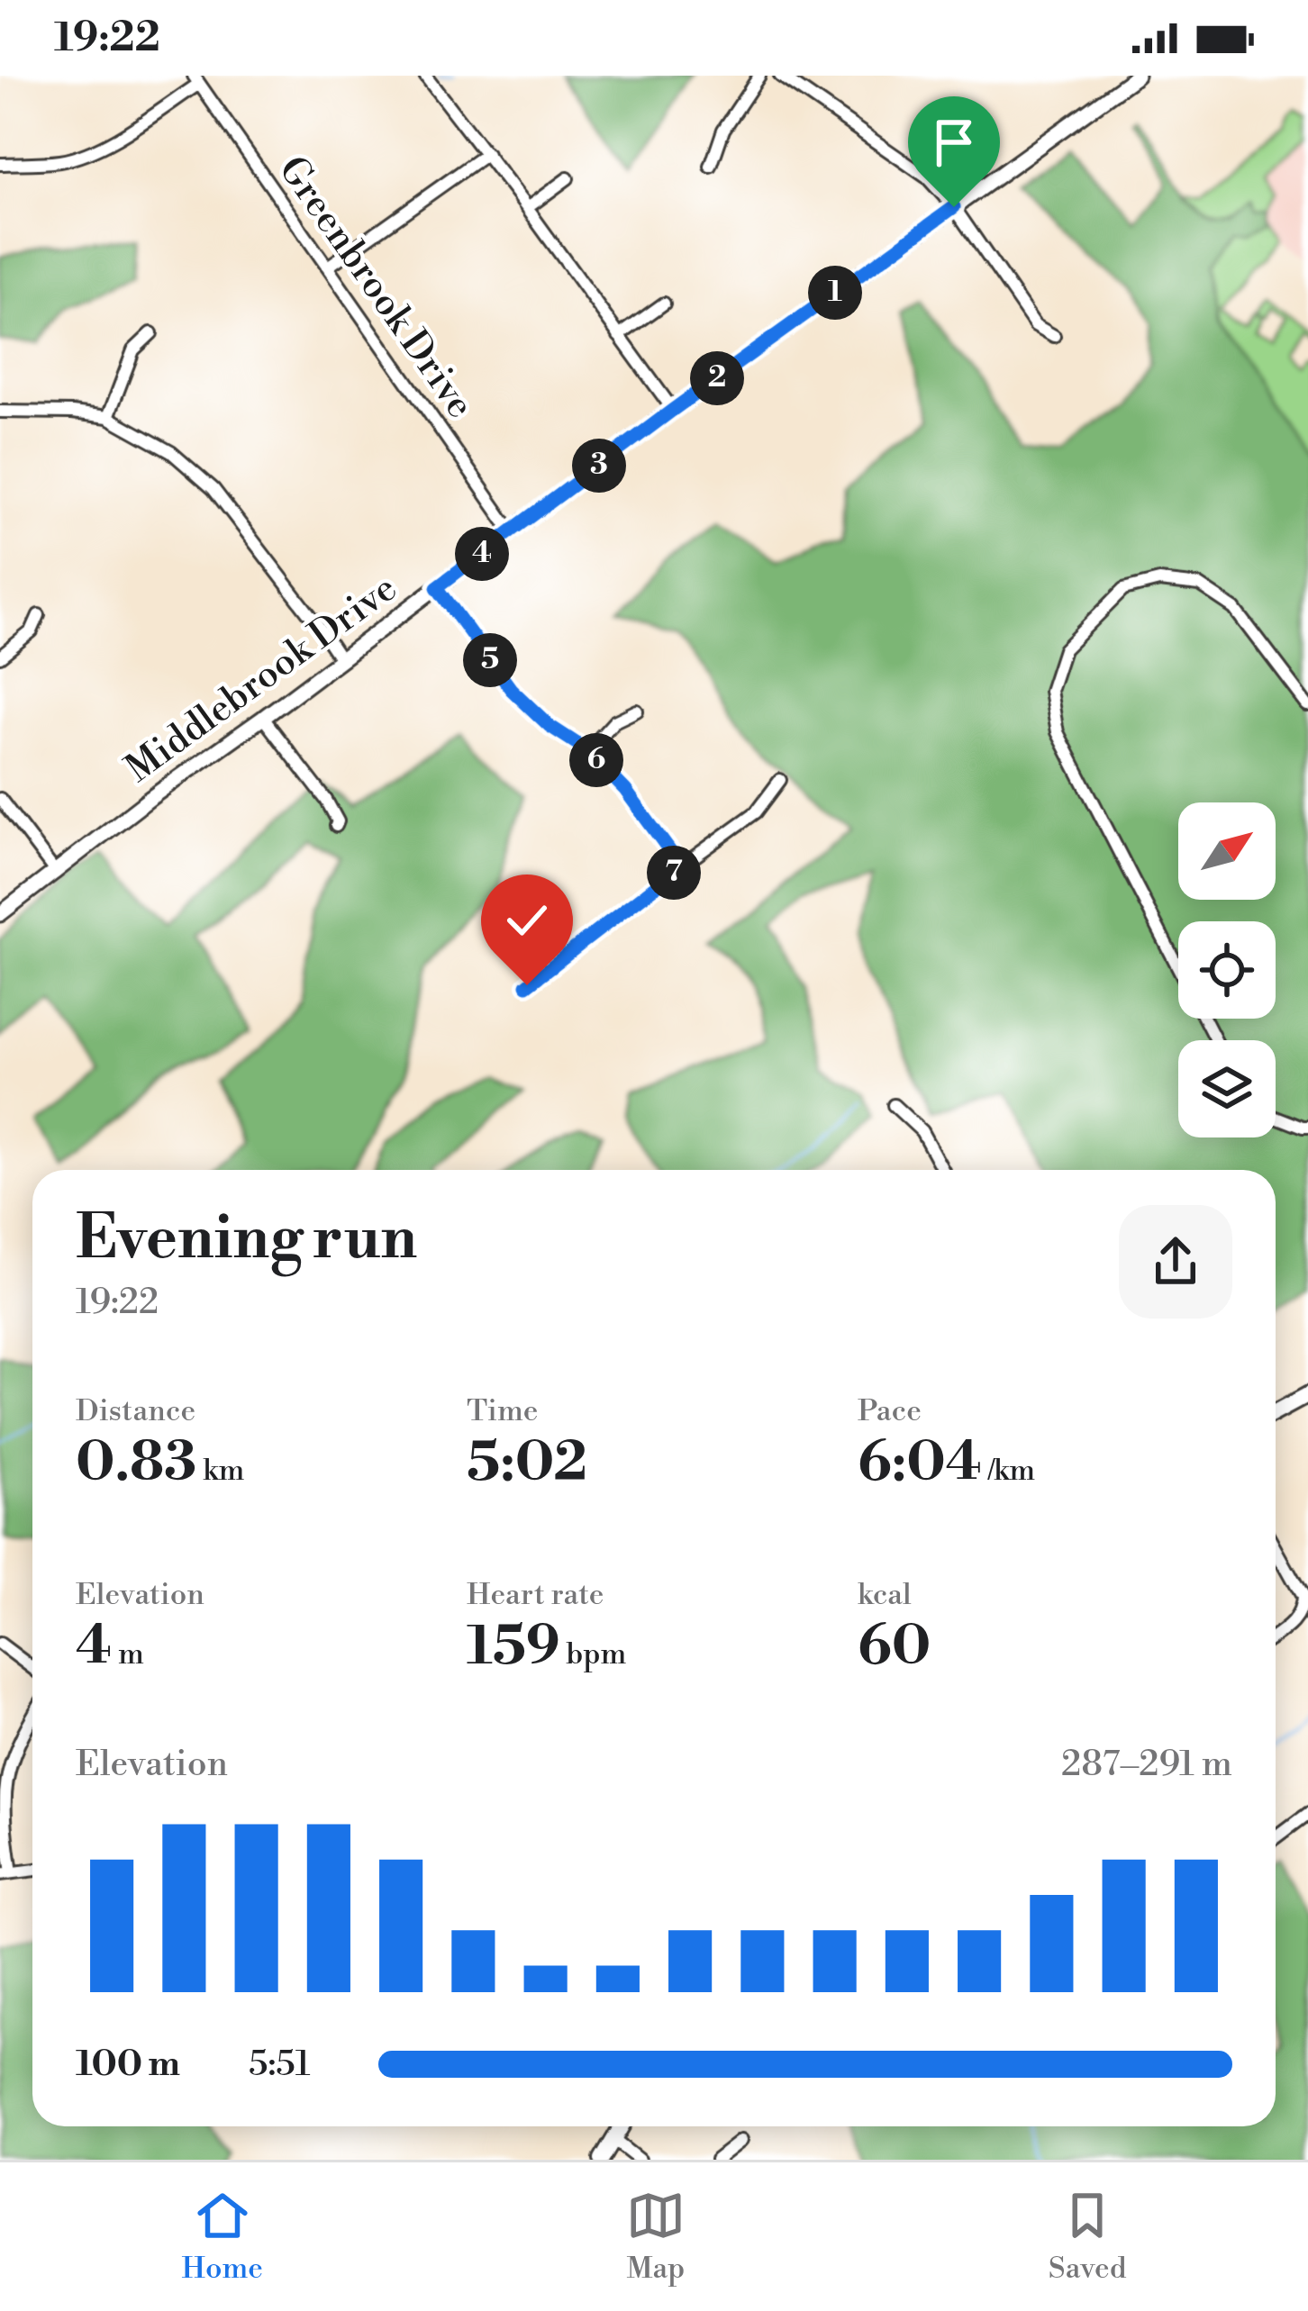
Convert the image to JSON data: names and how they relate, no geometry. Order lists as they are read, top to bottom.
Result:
{
  "streets": {
    "street": ["Greenbrook Drive", "Middlebrook Drive"]
  },
  "crossings": [
    ["Greenbrook Drive", "Middlebrook Drive"]
  ],
  "north": "top right",
  "page": {
    "status": "19:22",
    "pins": [
      "1",
      "2",
      "3",
      "4",
      "5",
      "6",
      "7"
    ],
    "heading": ["Evening run", "19:22"],
    "stats": [
      ["Distance", "0.83 km"],
      ["Time", "5:02"],
      ["Pace", "6:04 /km"],
      ["Elevation", "4 m"],
      ["Heart rate", "159 bpm"],
      ["kcal", "60"]
    ],
    "chart": ["Elevation", "287–291 m"],
    "list": [
      {
        "name": "100 m",
        "note": "5:51"
      }
    ],
    "tabs": ["Home", "Map", "Saved"]
  }
}
